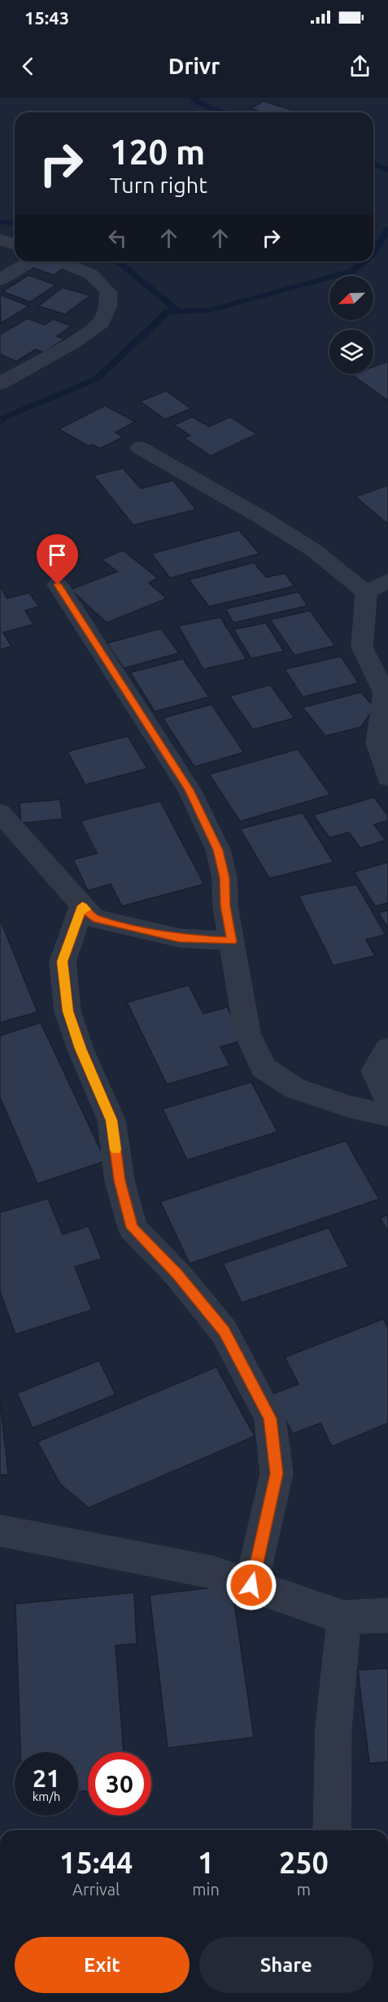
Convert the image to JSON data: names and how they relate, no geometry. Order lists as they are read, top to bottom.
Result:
{
  "north": "bottom left",
  "page": {
    "status": "15:43",
    "header": "Drivr",
    "turn": ["120 m", "Turn right"],
    "speed": "21 km/h",
    "limit": "30",
    "eta": [
      "15:44",
      "Arrival",
      "1",
      "min",
      "250",
      "m"
    ],
    "buttons": ["Exit", "Share"]
  }
}
